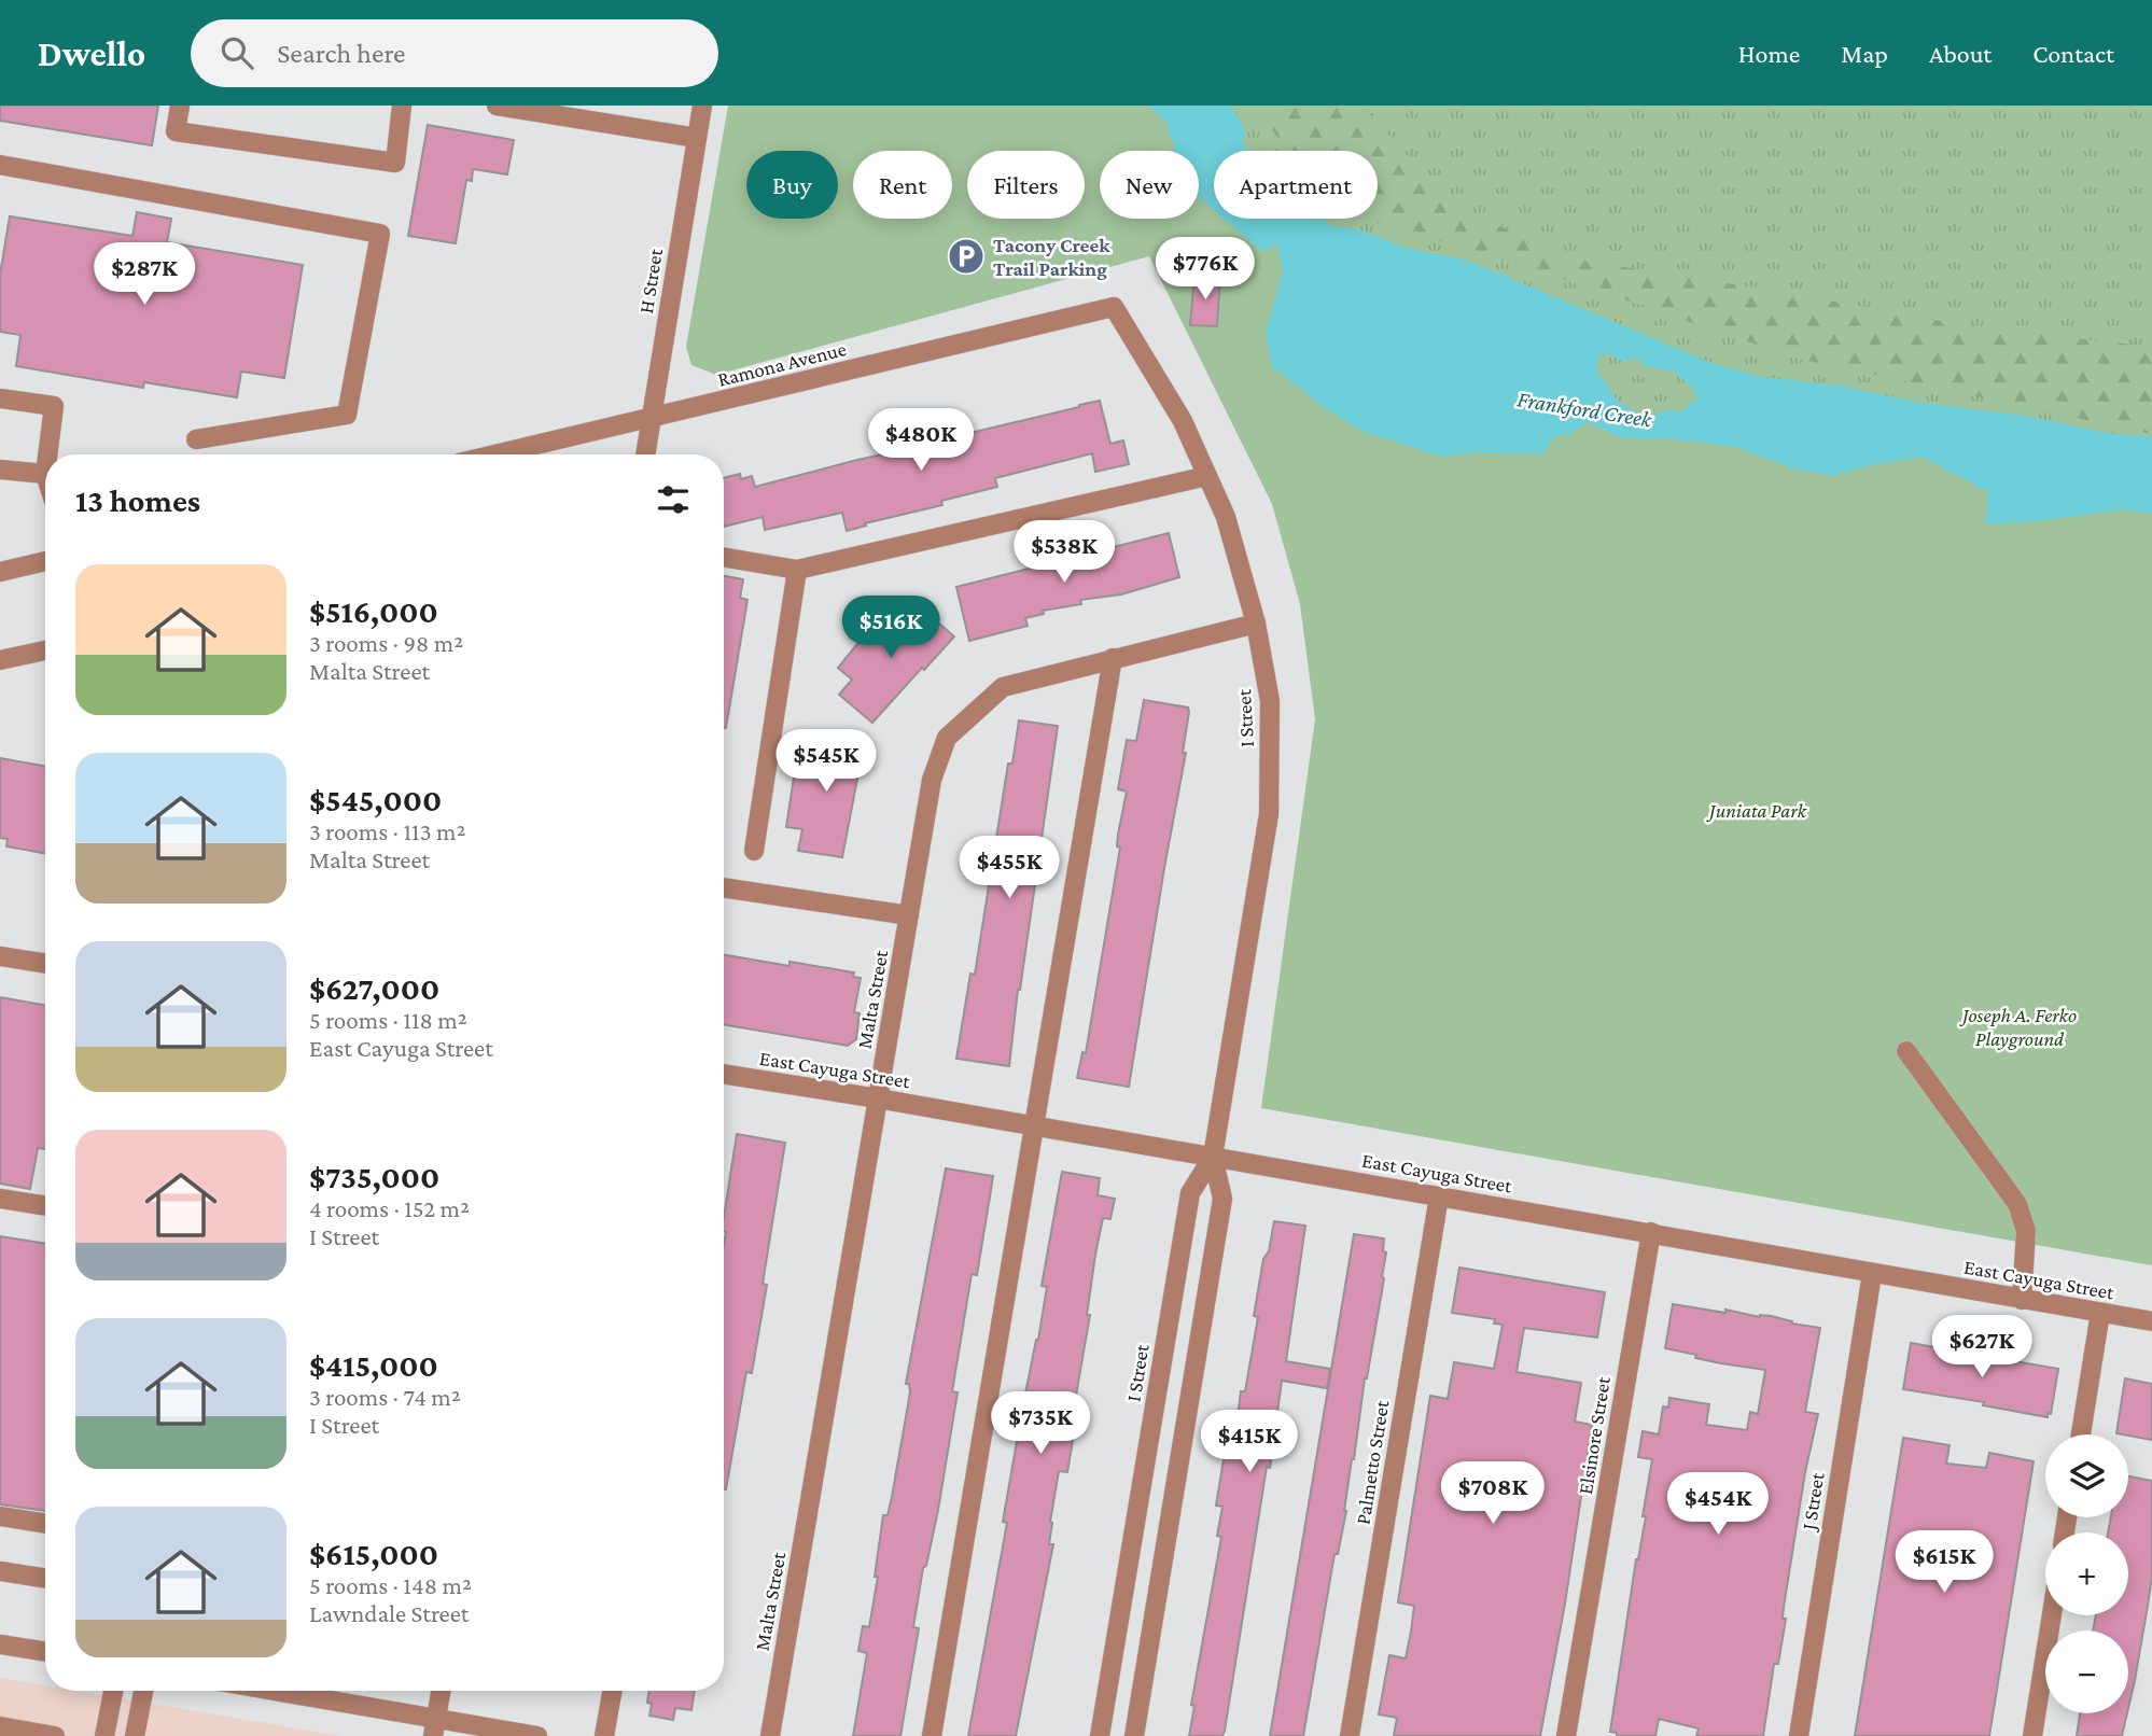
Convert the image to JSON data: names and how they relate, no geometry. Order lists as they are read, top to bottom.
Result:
{
  "streets": {
    "street": [
      "H Street",
      "Ramona Avenue",
      "I Street",
      "Malta Street",
      "East Cayuga Street",
      "Elsinore Street",
      "Palmetto Street",
      "J Street"
    ]
  },
  "crossings": [
    ["H Street", "Ramona Avenue"],
    ["Ramona Avenue", "I Street"],
    ["I Street", "Malta Street"],
    ["I Street", "East Cayuga Street"],
    ["Malta Street", "East Cayuga Street"],
    ["East Cayuga Street", "Elsinore Street"],
    ["East Cayuga Street", "Palmetto Street"],
    ["East Cayuga Street", "J Street"]
  ],
  "water": ["Frankford Creek"],
  "parks": ["Juniata Park", "Joseph A. Ferko Playground"],
  "places": {
    "parking": ["Tacony Creek Trail Parking"]
  },
  "page": {
    "header": "Dwello",
    "search": "Search here",
    "nav": [
      "Home",
      "Map",
      "About",
      "Contact"
    ],
    "chip": [
      "Buy",
      "Rent",
      "Filters",
      "New",
      "Apartment"
    ],
    "price": [
      "$776K",
      "$287K",
      "$480K",
      "$538K",
      "$516K",
      "$545K",
      "$455K",
      "$627K",
      "$735K",
      "$415K",
      "$708K",
      "$454K",
      "$615K"
    ],
    "heading": "13 homes",
    "list": [
      {
        "name": "$516,000",
        "note": "3 rooms · 98 m² · Malta Street"
      },
      {
        "name": "$545,000",
        "note": "3 rooms · 113 m² · Malta Street"
      },
      {
        "name": "$627,000",
        "note": "5 rooms · 118 m² · East Cayuga Street"
      },
      {
        "name": "$735,000",
        "note": "4 rooms · 152 m² · I Street"
      },
      {
        "name": "$415,000",
        "note": "3 rooms · 74 m² · I Street"
      },
      {
        "name": "$615,000",
        "note": "5 rooms · 148 m² · Lawndale Street"
      }
    ],
    "map_buttons": ["+", "−"]
  }
}
